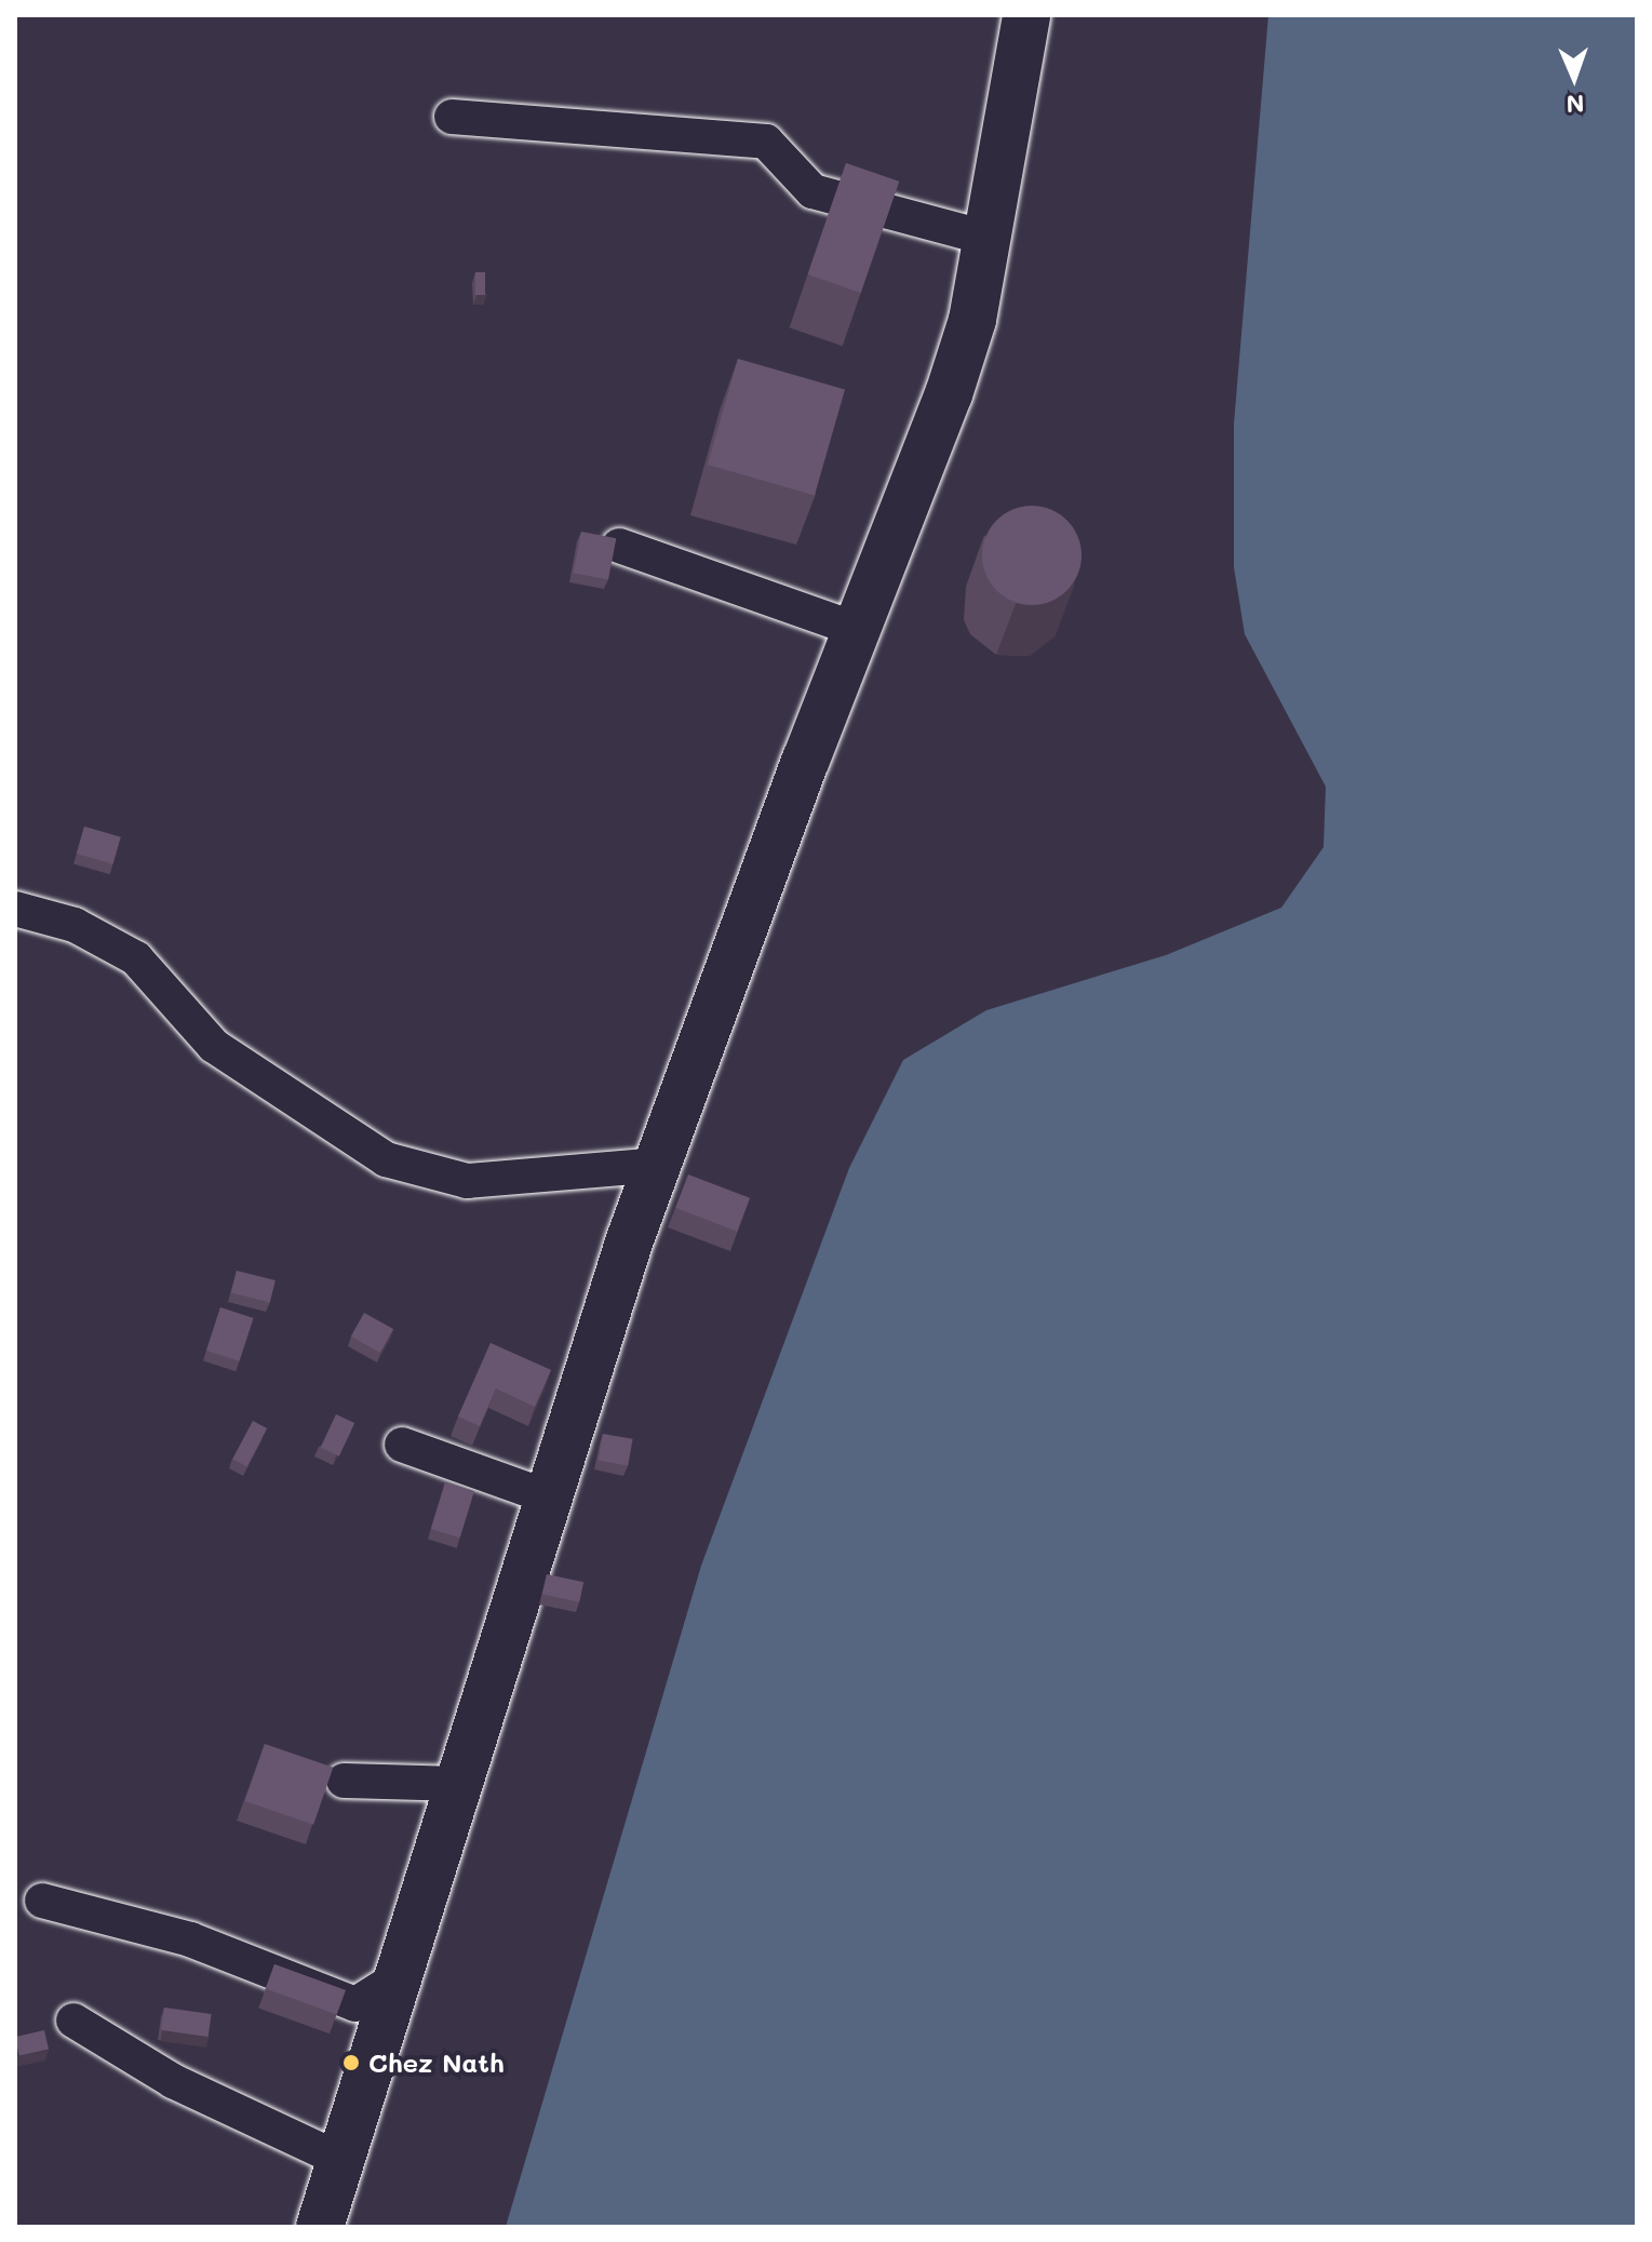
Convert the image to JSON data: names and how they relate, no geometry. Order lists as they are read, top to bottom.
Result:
{
  "places": ["Chez Nath"],
  "north": "bottom"
}
